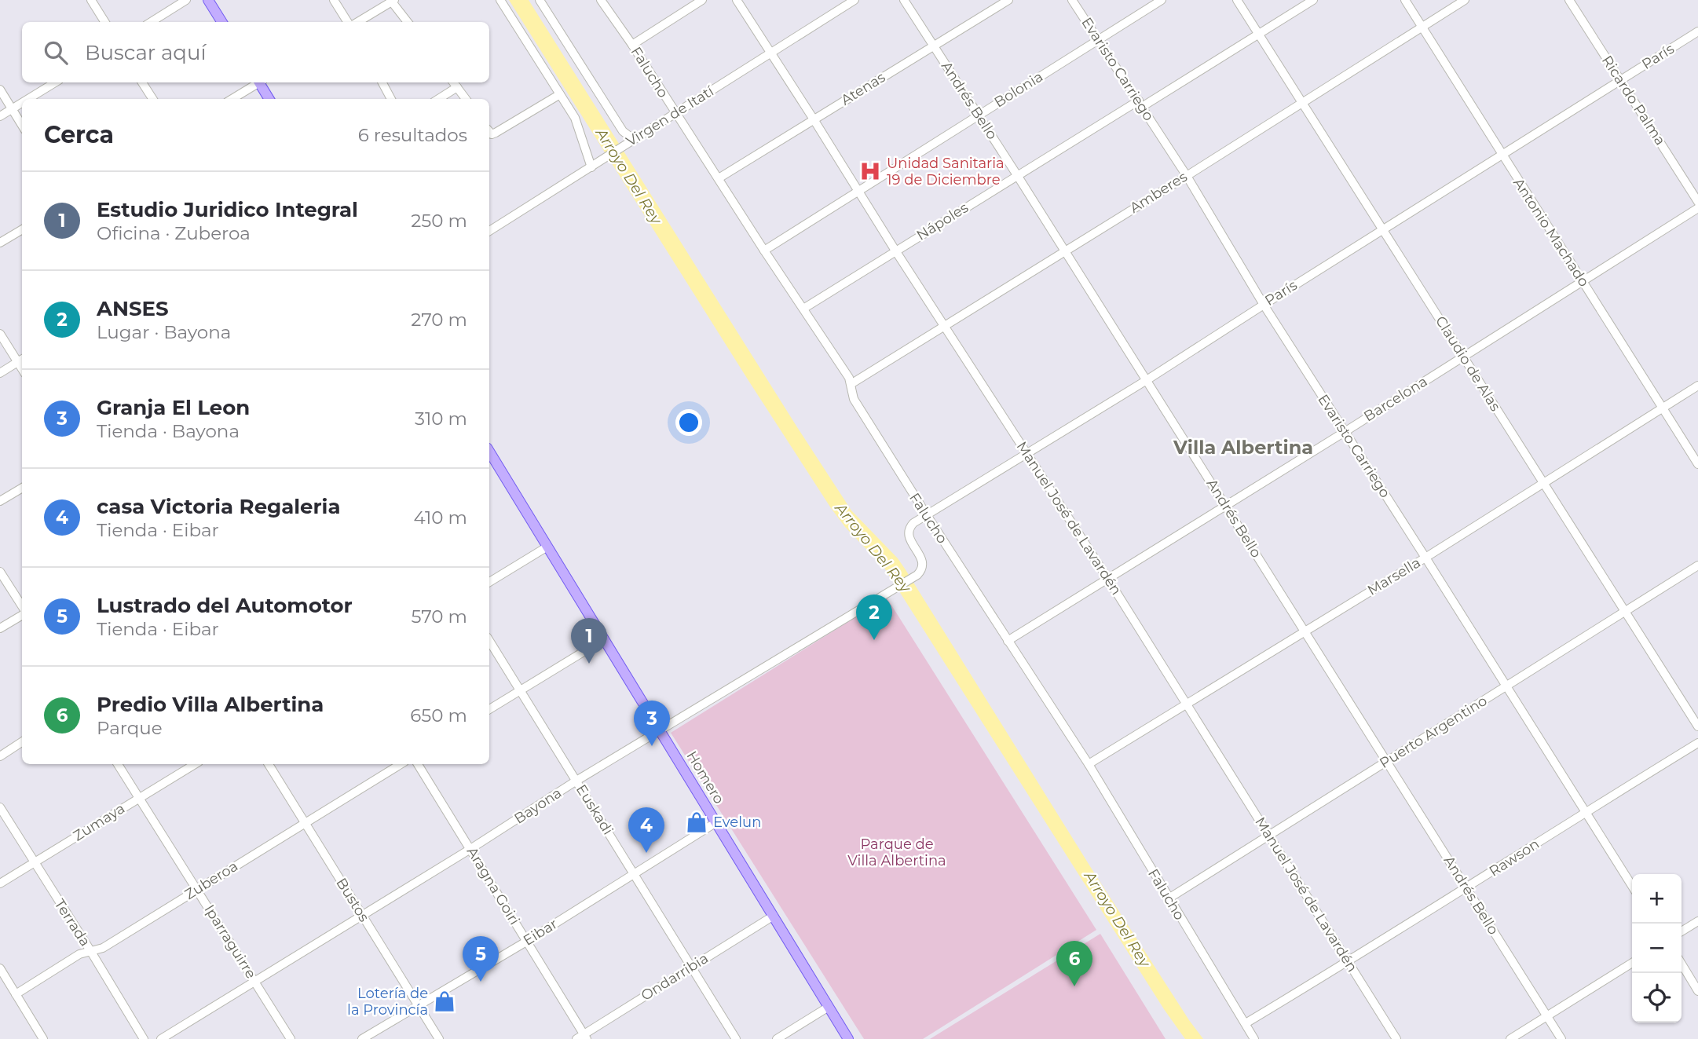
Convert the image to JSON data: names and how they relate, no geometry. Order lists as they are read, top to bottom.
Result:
{
  "streets": {
    "main road": ["Homero"],
    "street": [
      "París",
      "Evaristo Carriego",
      "Falucho",
      "Atenas",
      "Bolonia",
      "Andrés Bello",
      "Ricardo Palma",
      "Virgen de Itatí",
      "Amberes",
      "Nápoles",
      "Antonio Machado",
      "Claudio de Alas",
      "Barcelona",
      "Manuel José de Lavardén",
      "Marsella",
      "Puerto Argentino",
      "Bayona",
      "Euskadi",
      "Zumaya",
      "Rawson",
      "Zuberoa",
      "Aragna Goiri",
      "Bustos",
      "Terrada",
      "Eibar",
      "Iparraguirre",
      "Ondarribia"
    ]
  },
  "crossings": [
    ["París", "Evaristo Carriego"],
    ["París", "Falucho"],
    ["París", "Andrés Bello"],
    ["París", "Ricardo Palma"],
    ["París", "Antonio Machado"],
    ["París", "Claudio de Alas"],
    ["París", "Manuel José de Lavardén"],
    ["París", "Bayona"],
    ["Evaristo Carriego", "Bolonia"],
    ["Evaristo Carriego", "Amberes"],
    ["Evaristo Carriego", "Nápoles"],
    ["Evaristo Carriego", "Barcelona"],
    ["Evaristo Carriego", "Marsella"],
    ["Evaristo Carriego", "Puerto Argentino"],
    ["Evaristo Carriego", "Rawson"],
    ["Falucho", "Atenas"],
    ["Falucho", "Bolonia"],
    ["Falucho", "Virgen de Itatí"],
    ["Falucho", "Amberes"],
    ["Falucho", "Nápoles"],
    ["Falucho", "Barcelona"],
    ["Falucho", "Marsella"],
    ["Falucho", "Puerto Argentino"],
    ["Falucho", "Rawson"],
    ["Atenas", "Andrés Bello"],
    ["Atenas", "Manuel José de Lavardén"],
    ["Bolonia", "Andrés Bello"],
    ["Bolonia", "Manuel José de Lavardén"],
    ["Andrés Bello", "Amberes"],
    ["Andrés Bello", "Nápoles"],
    ["Andrés Bello", "Barcelona"],
    ["Andrés Bello", "Marsella"],
    ["Andrés Bello", "Puerto Argentino"],
    ["Andrés Bello", "Rawson"],
    ["Virgen de Itatí", "Manuel José de Lavardén"],
    ["Amberes", "Antonio Machado"],
    ["Amberes", "Claudio de Alas"],
    ["Amberes", "Manuel José de Lavardén"],
    ["Nápoles", "Claudio de Alas"],
    ["Nápoles", "Manuel José de Lavardén"],
    ["Antonio Machado", "Barcelona"],
    ["Antonio Machado", "Marsella"],
    ["Claudio de Alas", "Barcelona"],
    ["Claudio de Alas", "Marsella"],
    ["Claudio de Alas", "Puerto Argentino"],
    ["Barcelona", "Manuel José de Lavardén"],
    ["Manuel José de Lavardén", "Marsella"],
    ["Manuel José de Lavardén", "Puerto Argentino"],
    ["Manuel José de Lavardén", "Rawson"],
    ["Homero", "Bayona"],
    ["Homero", "Eibar"],
    ["Homero", "Ondarribia"],
    ["Bayona", "Euskadi"],
    ["Bayona", "Aragna Goiri"],
    ["Bayona", "Bustos"],
    ["Bayona", "Iparraguirre"],
    ["Euskadi", "Eibar"],
    ["Euskadi", "Ondarribia"],
    ["Zumaya", "Terrada"],
    ["Zumaya", "Iparraguirre"],
    ["Zuberoa", "Bustos"],
    ["Zuberoa", "Terrada"],
    ["Zuberoa", "Iparraguirre"],
    ["Aragna Goiri", "Eibar"],
    ["Aragna Goiri", "Ondarribia"],
    ["Bustos", "Eibar"]
  ],
  "districts": ["Villa Albertina"],
  "water": ["Arroyo Del Rey"],
  "parks": ["Parque de Villa Albertina"],
  "places": {
    "hospital": ["Unidad Sanitaria 19 de Diciembre"],
    "shop": ["Evelun", "Lotería de la Provincía"]
  },
  "page": {
    "search": "Buscar aquí",
    "heading": ["Cerca", "6 resultados"],
    "list": [
      {
        "mark": "1",
        "name": "Estudio Juridico Integral",
        "note": "Oficina · Zuberoa",
        "value": "250 m"
      },
      {
        "mark": "2",
        "name": "ANSES",
        "note": "Lugar · Bayona",
        "value": "270 m"
      },
      {
        "mark": "3",
        "name": "Granja El Leon",
        "note": "Tienda · Bayona",
        "value": "310 m"
      },
      {
        "mark": "4",
        "name": "casa Victoria Regaleria",
        "note": "Tienda · Eibar",
        "value": "410 m"
      },
      {
        "mark": "5",
        "name": "Lustrado del Automotor",
        "note": "Tienda · Eibar",
        "value": "570 m"
      },
      {
        "mark": "6",
        "name": "Predio Villa Albertina",
        "note": "Parque",
        "value": "650 m"
      }
    ],
    "pins": [
      "2",
      "1",
      "3",
      "4",
      "5",
      "6"
    ],
    "map_buttons": ["+", "−"]
  }
}
